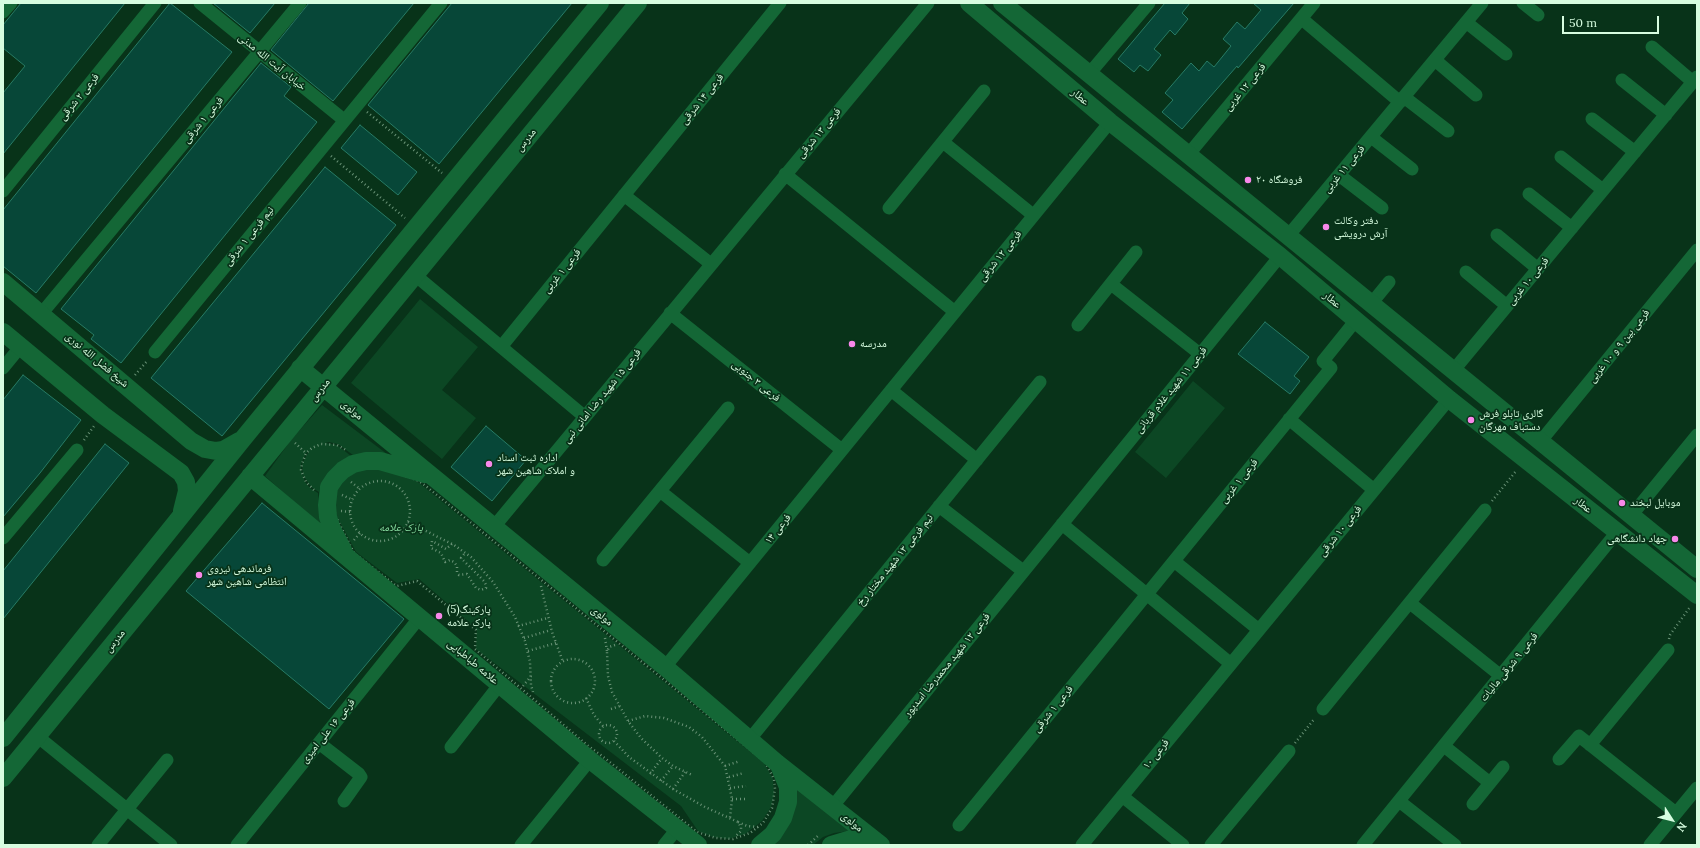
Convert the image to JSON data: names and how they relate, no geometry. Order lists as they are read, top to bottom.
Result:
{
  "streets": {
    "main road": [
      "عطار",
      "مدرس",
      "شیخ فضل الله نوری",
      "مولوی",
      "علامه طباطبایی"
    ],
    "street": [
      "خیابان آیت الله مدنی",
      "فرعی ۱۲ غربی",
      "فرعی ۲ شرقی",
      "فرعی ۱۴ شرقی",
      "فرعی ۱ شرقی",
      "فرعی ۱۳ شرقی",
      "فرعی ۱۱ غربی",
      "نیم فرعی ۱ شرقی",
      "فرعی ۱۲ شرقی",
      "فرعی ۱ غربی",
      "فرعی ۱۰ غربی",
      "فرعی بین ۹ و ۱۰ غربی",
      "فرعی ۳ جنوبی",
      "فرعی ۱۱ شهید غلام قربانی",
      "فرعی ۱۵ شهید رضا امانی نبی",
      "فرعی ۱۴",
      "فرعی ۱۰ شرقی",
      "نیم فرعی ۱۳ شهید مختار رخ",
      "فرعی ۱۲ شهید محمدرضا اسدپور",
      "فرعی ۹ شرقی مالیات",
      "فرعی ۱۶ علی امیری",
      "فرعی ۱۰"
    ]
  },
  "crossings": [
    ["خیابان آیت الله مدنی", "فرعی ۱ شرقی"],
    ["خیابان آیت الله مدنی", "نیم فرعی ۱ شرقی"],
    ["فرعی ۱۲ غربی", "عطار"],
    ["عطار", "فرعی ۱۱ غربی"],
    ["عطار", "فرعی ۱۲ شرقی"],
    ["عطار", "فرعی ۱ غربی"],
    ["عطار", "فرعی ۱۰ غربی"],
    ["عطار", "فرعی بین ۹ و ۱۰ غربی"],
    ["عطار", "فرعی ۱۱ شهید غلام قربانی"],
    ["عطار", "فرعی ۱۰ شرقی"],
    ["عطار", "فرعی ۹ شرقی مالیات"],
    ["فرعی ۱۴ شرقی", "فرعی ۱ غربی"],
    ["فرعی ۱ شرقی", "فرعی ۱ غربی"],
    ["فرعی ۱ شرقی", "شیخ فضل الله نوری"],
    ["فرعی ۱۳ شرقی", "فرعی ۱۵ شهید رضا امانی نبی"],
    ["مدرس", "مولوی"],
    ["مدرس", "علامه طباطبایی"],
    ["فرعی ۱۲ شرقی", "فرعی ۱۴"],
    ["فرعی ۳ جنوبی", "فرعی ۱۵ شهید رضا امانی نبی"],
    ["فرعی ۳ جنوبی", "فرعی ۱۴"],
    ["فرعی ۱۱ شهید غلام قربانی", "فرعی ۱۲ شهید محمدرضا اسدپور"],
    ["فرعی ۱۵ شهید رضا امانی نبی", "مولوی"],
    ["مولوی", "فرعی ۱۴"],
    ["مولوی", "نیم فرعی ۱۳ شهید مختار رخ"],
    ["مولوی", "فرعی ۱۲ شهید محمدرضا اسدپور"],
    ["فرعی ۱۰ شرقی", "فرعی ۱۰"],
    ["علامه طباطبایی", "فرعی ۱۶ علی امیری"]
  ],
  "parks": ["پارک علامه"],
  "places": [
    "فروشگاه ۲۰",
    "دفتر وکالت آرش درویشی",
    "مدرسه",
    "گالری تابلو فرش دستباف مهرگان",
    "اداره ثبت اسناد و املاک شاهین شهر",
    "موبایل لبخند",
    "جهاد دانشگاهی",
    "فرماندهی نیروی انتظامی شاهین شهر",
    "پارکینگ(5) پارک علامه"
  ],
  "scale_bar": "50 m",
  "north": "bottom right"
}
